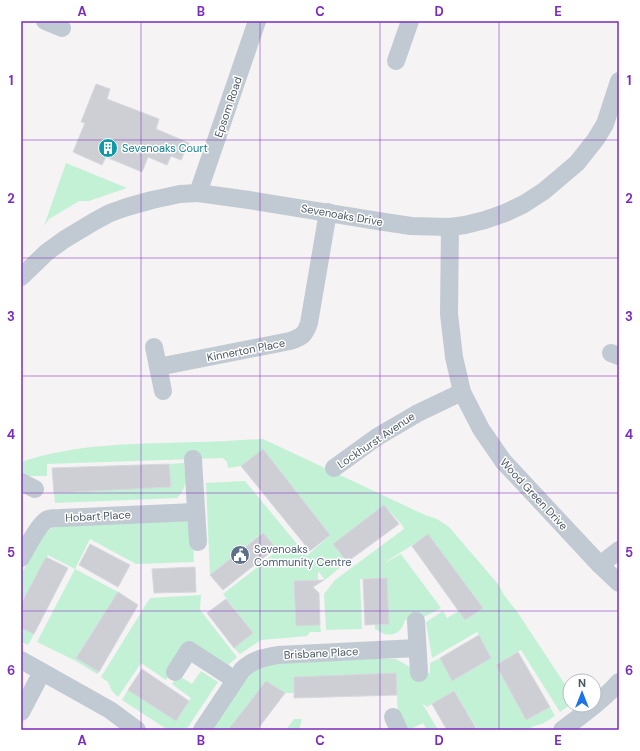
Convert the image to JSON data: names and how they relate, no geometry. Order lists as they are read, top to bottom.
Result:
{
  "streets": {
    "street": [
      "Epsom Road",
      "Sevenoaks Drive",
      "Kinnerton Place",
      "Lockhurst Avenue",
      "Wood Green Drive",
      "Hobart Place",
      "Brisbane Place"
    ]
  },
  "crossings": [
    ["Epsom Road", "Sevenoaks Drive"],
    ["Sevenoaks Drive", "Kinnerton Place"],
    ["Sevenoaks Drive", "Wood Green Drive"],
    ["Lockhurst Avenue", "Wood Green Drive"]
  ],
  "places": {
    "building": ["Sevenoaks Court"],
    "public building": ["Sevenoaks Community Centre"]
  },
  "north": "top",
  "grid": {
    "columns": [
      "A",
      "B",
      "C",
      "D",
      "E"
    ],
    "rows": [
      "1",
      "2",
      "3",
      "4",
      "5",
      "6"
    ]
  }
}
